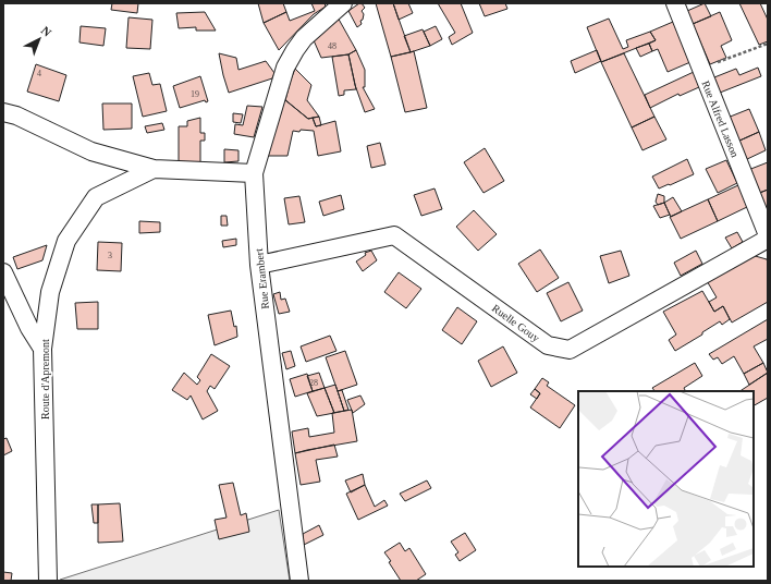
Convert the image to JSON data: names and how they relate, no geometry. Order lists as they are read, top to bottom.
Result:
{
  "streets": {
    "street": [
      "Rue Alfred Lasson",
      "Rue Erambert",
      "Ruelle Gouy",
      "Route d'Apremont"
    ]
  },
  "crossings": [
    ["Rue Erambert", "Ruelle Gouy"],
    ["Rue Erambert", "Route d'Apremont"]
  ],
  "house_numbers": [
    "48",
    "4",
    "19",
    "3",
    "28"
  ],
  "north": "top right"
}
